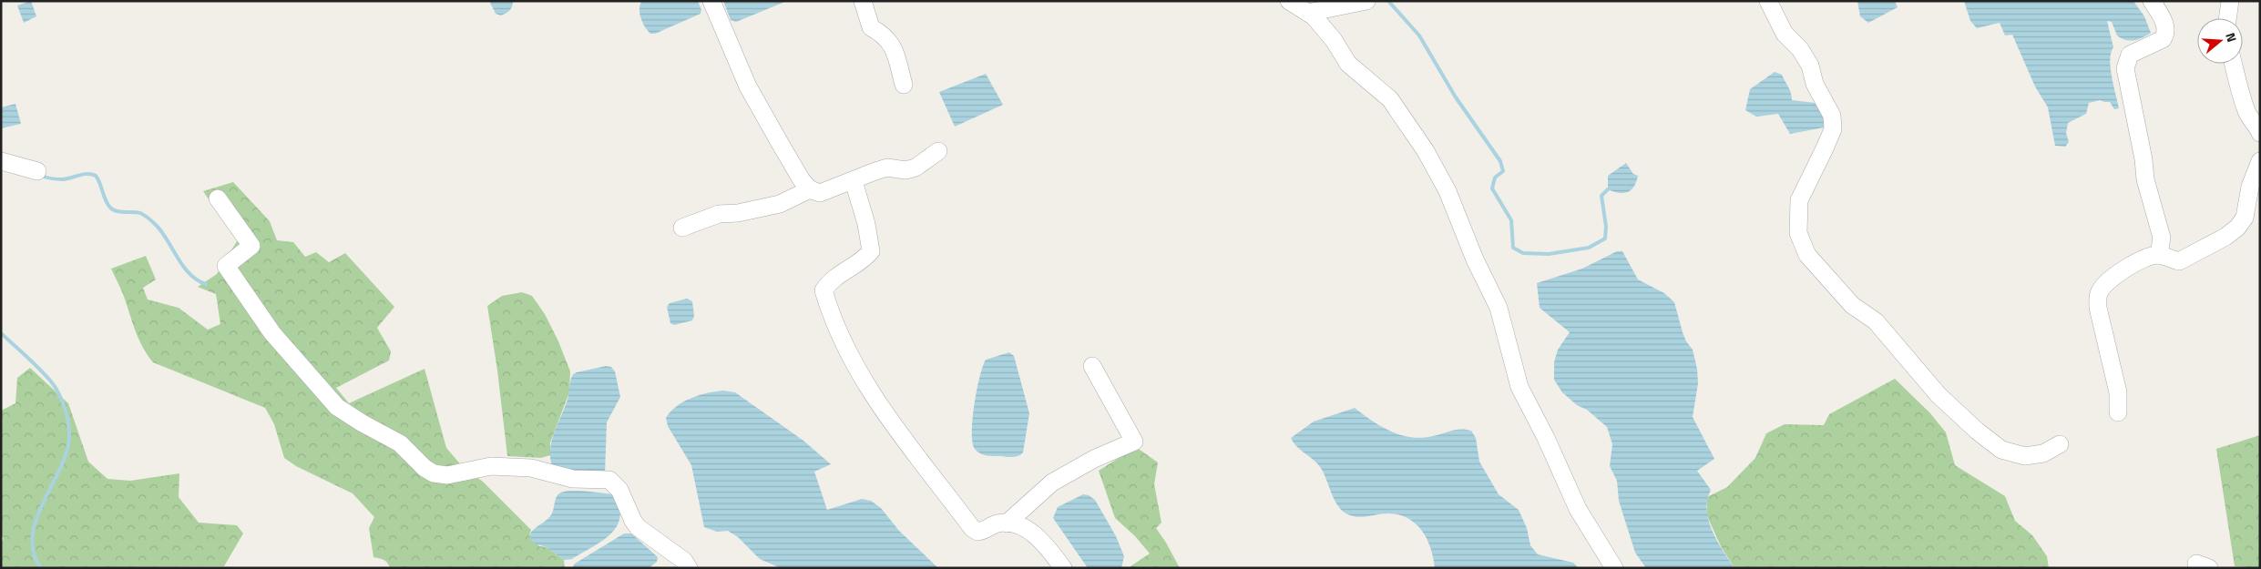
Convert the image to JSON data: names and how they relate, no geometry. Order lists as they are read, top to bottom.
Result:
{
  "north": "right"
}
